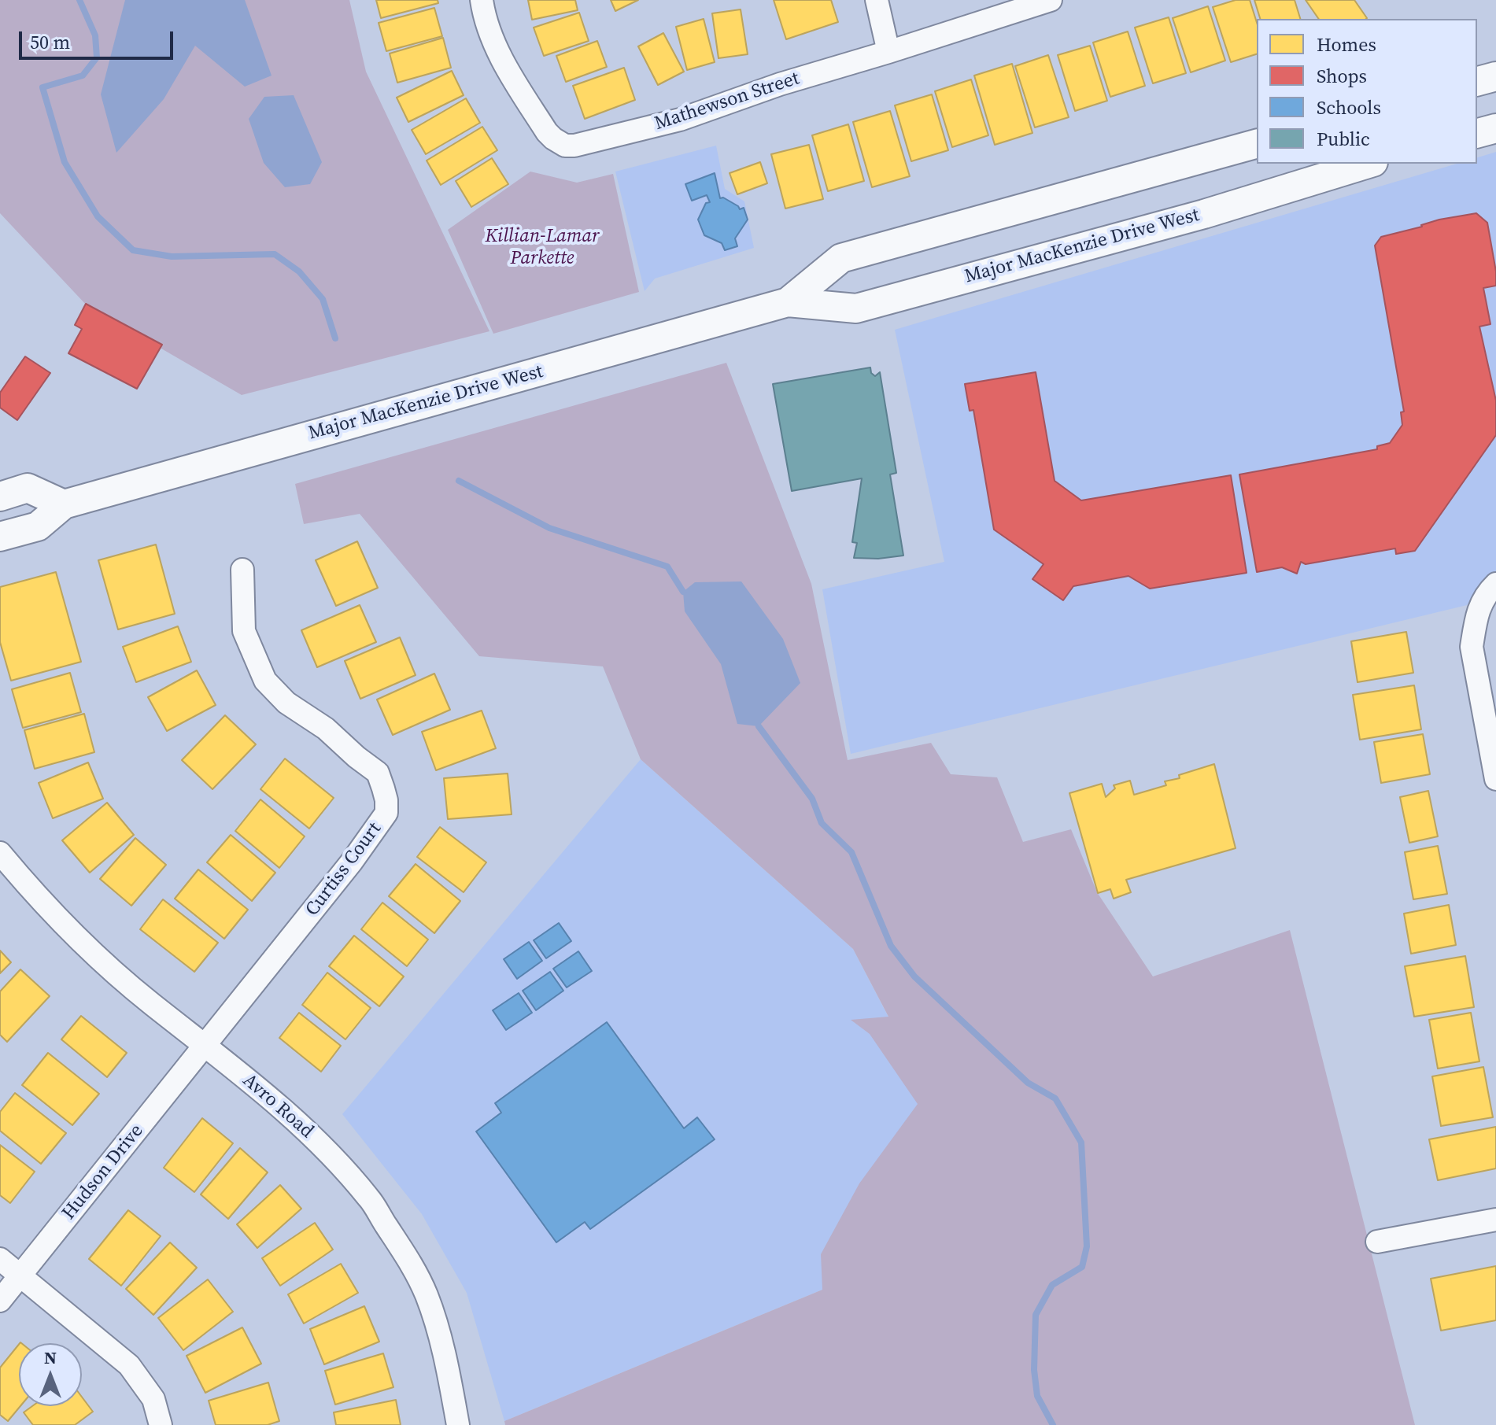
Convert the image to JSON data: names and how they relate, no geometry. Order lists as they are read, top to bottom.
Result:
{
  "streets": {
    "main road": ["Major MacKenzie Drive West"],
    "street": [
      "Mathewson Street",
      "Curtiss Court",
      "Avro Road",
      "Hudson Drive"
    ]
  },
  "crossings": [
    ["Curtiss Court", "Avro Road"],
    ["Curtiss Court", "Hudson Drive"],
    ["Avro Road", "Hudson Drive"]
  ],
  "parks": ["Killian-Lamar Parkette"],
  "legend": [
    "Homes",
    "Shops",
    "Schools",
    "Public"
  ],
  "scale_bar": "50 m",
  "north": "top"
}
